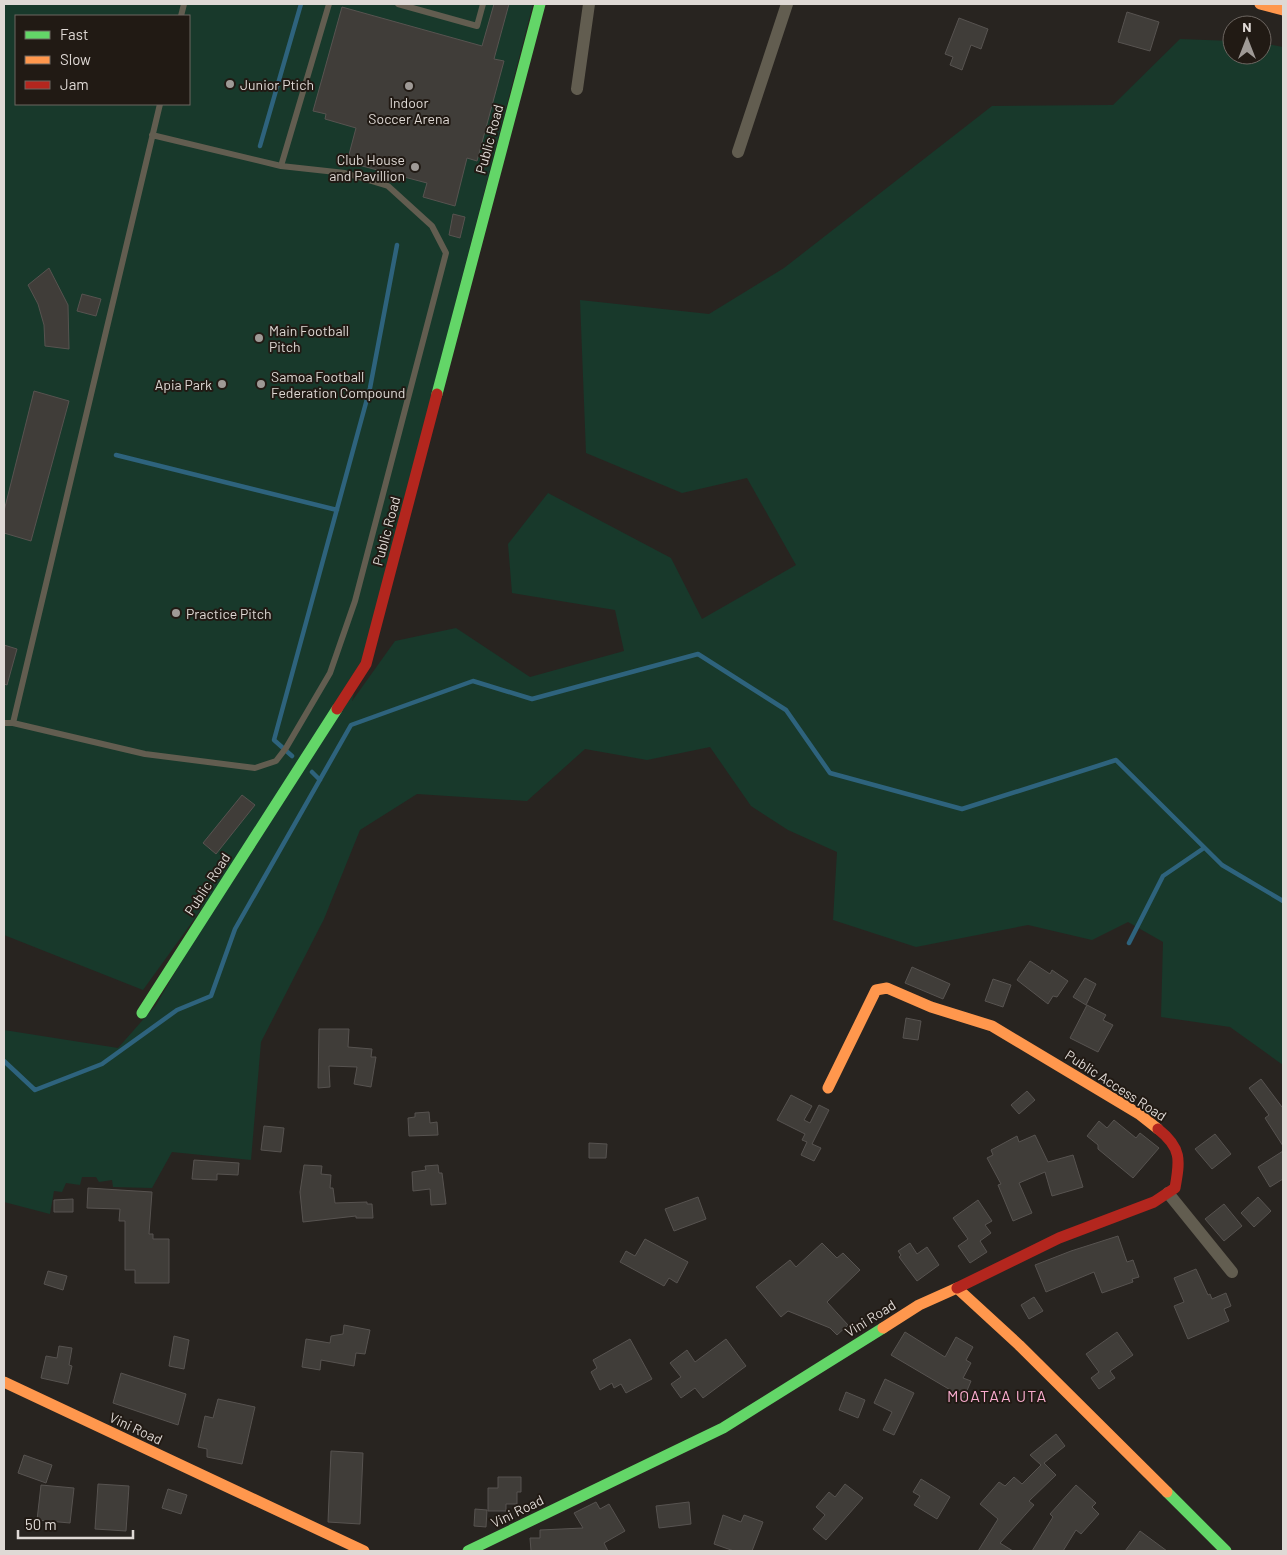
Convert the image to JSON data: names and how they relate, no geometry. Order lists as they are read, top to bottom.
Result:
{
  "streets": {
    "street": ["Public Road", "Public Access Road", "Vini Road"]
  },
  "districts": ["MOATA'A UTA"],
  "places": [
    "Junior Ptich",
    "Indoor Soccer Arena",
    "Club House and Pavillion",
    "Main Football Pitch",
    "Apia Park",
    "Samoa Football Federation Compound",
    "Practice Pitch"
  ],
  "legend": ["Fast", "Slow", "Jam"],
  "scale_bar": "50 m",
  "north": "top"
}
